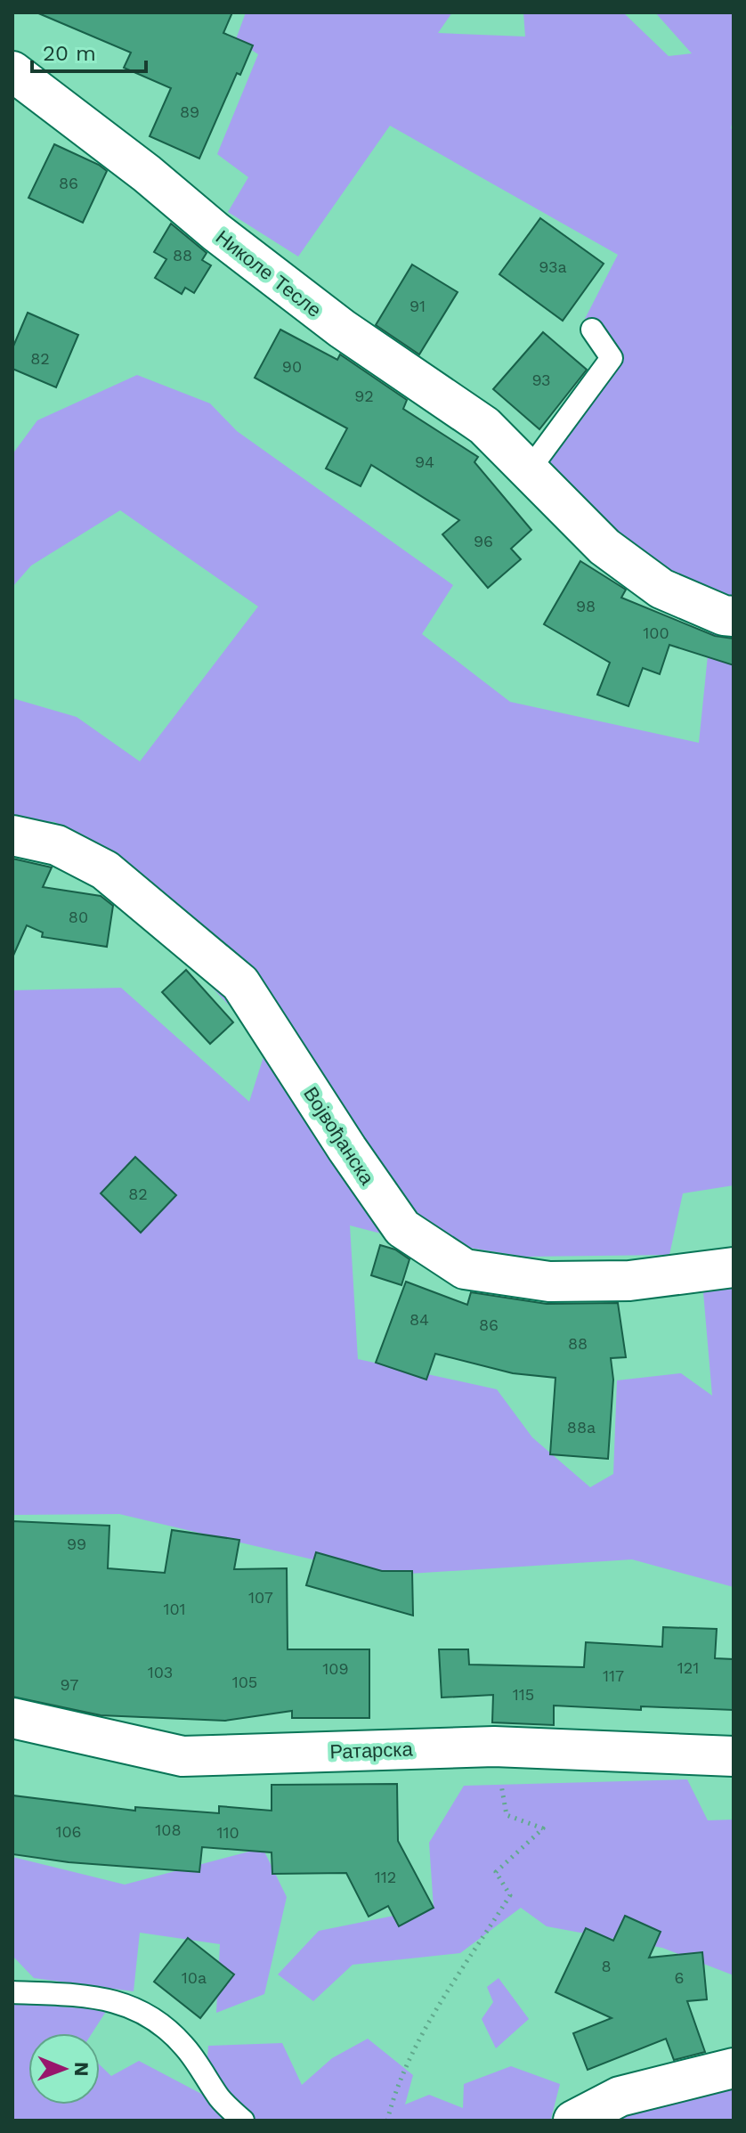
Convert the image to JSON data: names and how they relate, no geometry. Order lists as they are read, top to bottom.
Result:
{
  "streets": {
    "street": ["Николе Тесле", "Војвођанска", "Ратарска"]
  },
  "house_numbers": [
    "89",
    "86",
    "88",
    "93a",
    "91",
    "82",
    "90",
    "93",
    "92",
    "94",
    "96",
    "98",
    "100",
    "80",
    "82",
    "84",
    "86",
    "88",
    "88a",
    "99",
    "107",
    "101",
    "121",
    "109",
    "103",
    "117",
    "105",
    "97",
    "115",
    "108",
    "106",
    "110",
    "112",
    "8",
    "10a",
    "6"
  ],
  "scale_bar": "20 m",
  "north": "right"
}
